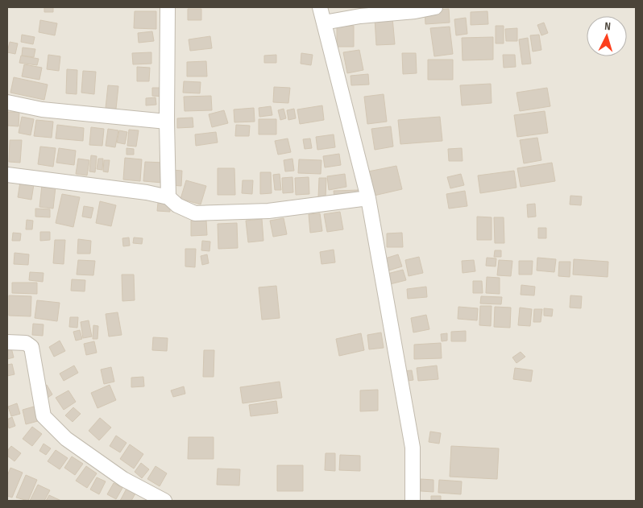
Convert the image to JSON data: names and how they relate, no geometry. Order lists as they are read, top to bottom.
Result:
{
  "north": "top"
}
